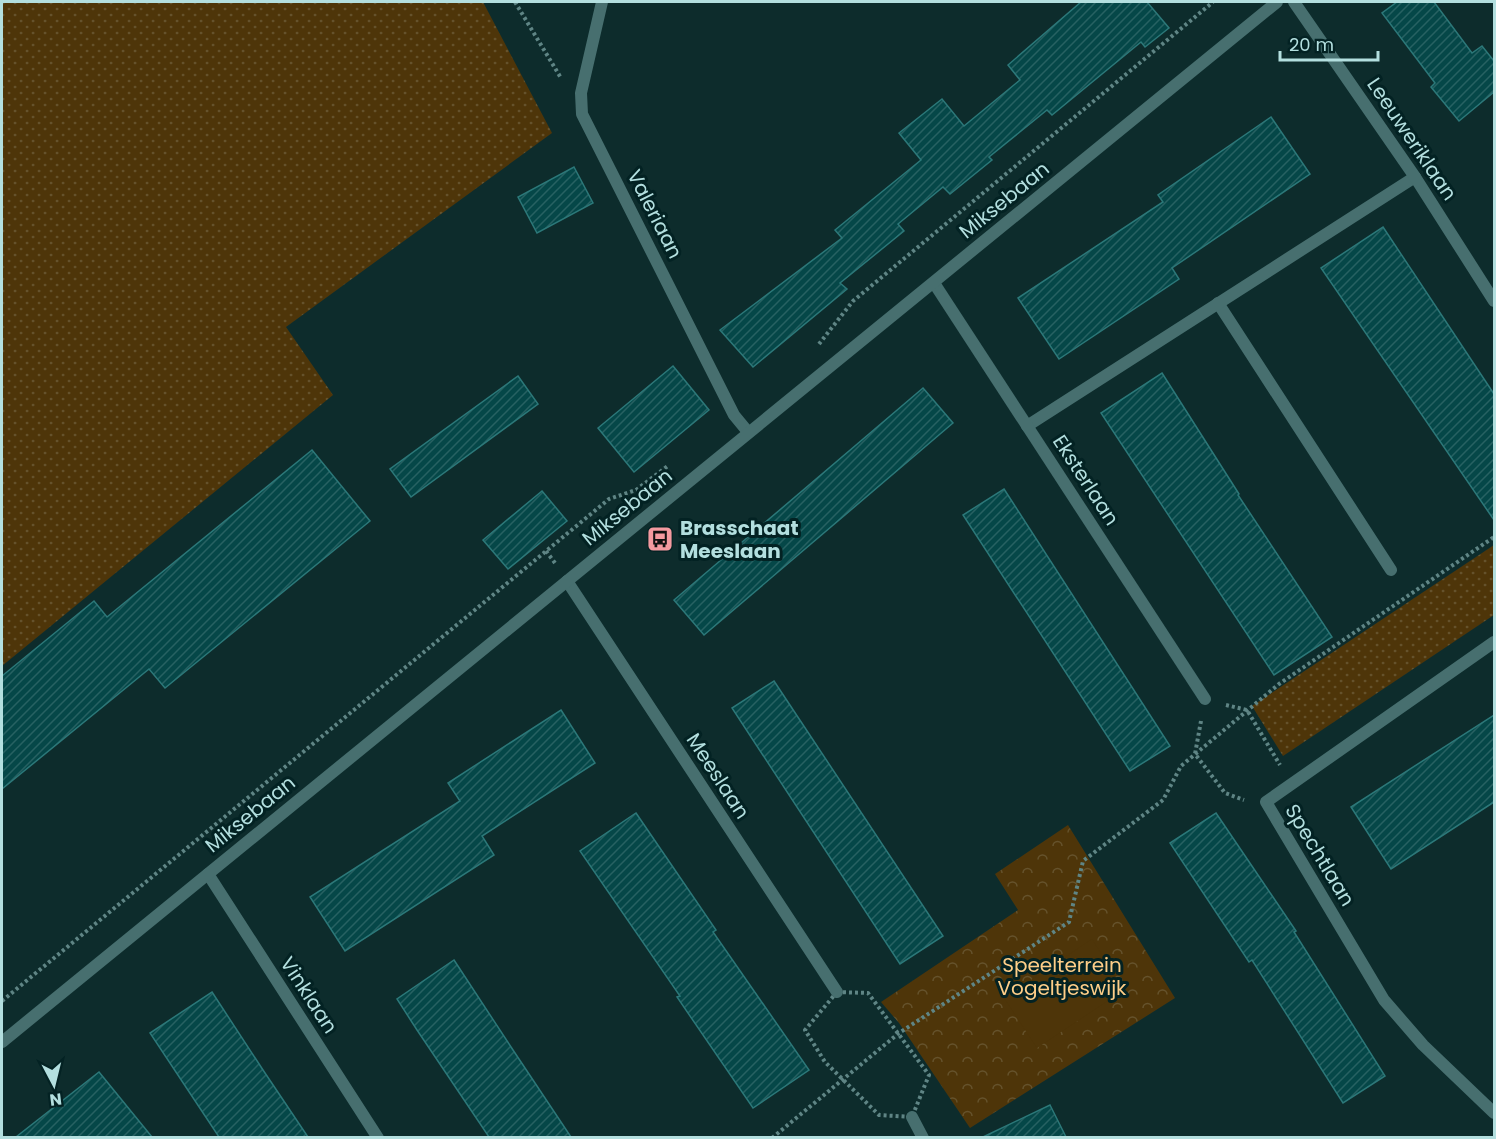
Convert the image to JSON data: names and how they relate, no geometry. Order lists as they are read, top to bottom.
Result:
{
  "streets": {
    "street": [
      "Leeuweriklaan",
      "Miksebaan",
      "Valeriaan",
      "Eksterlaan",
      "Meeslaan",
      "Spechtlaan",
      "Vinklaan"
    ]
  },
  "crossings": [
    ["Miksebaan", "Valeriaan"],
    ["Miksebaan", "Eksterlaan"],
    ["Miksebaan", "Meeslaan"],
    ["Miksebaan", "Vinklaan"]
  ],
  "parks": ["Speelterrein Vogeltjeswijk"],
  "places": {
    "bus stop": ["Brasschaat Meeslaan"]
  },
  "scale_bar": "20 m",
  "north": "bottom"
}
